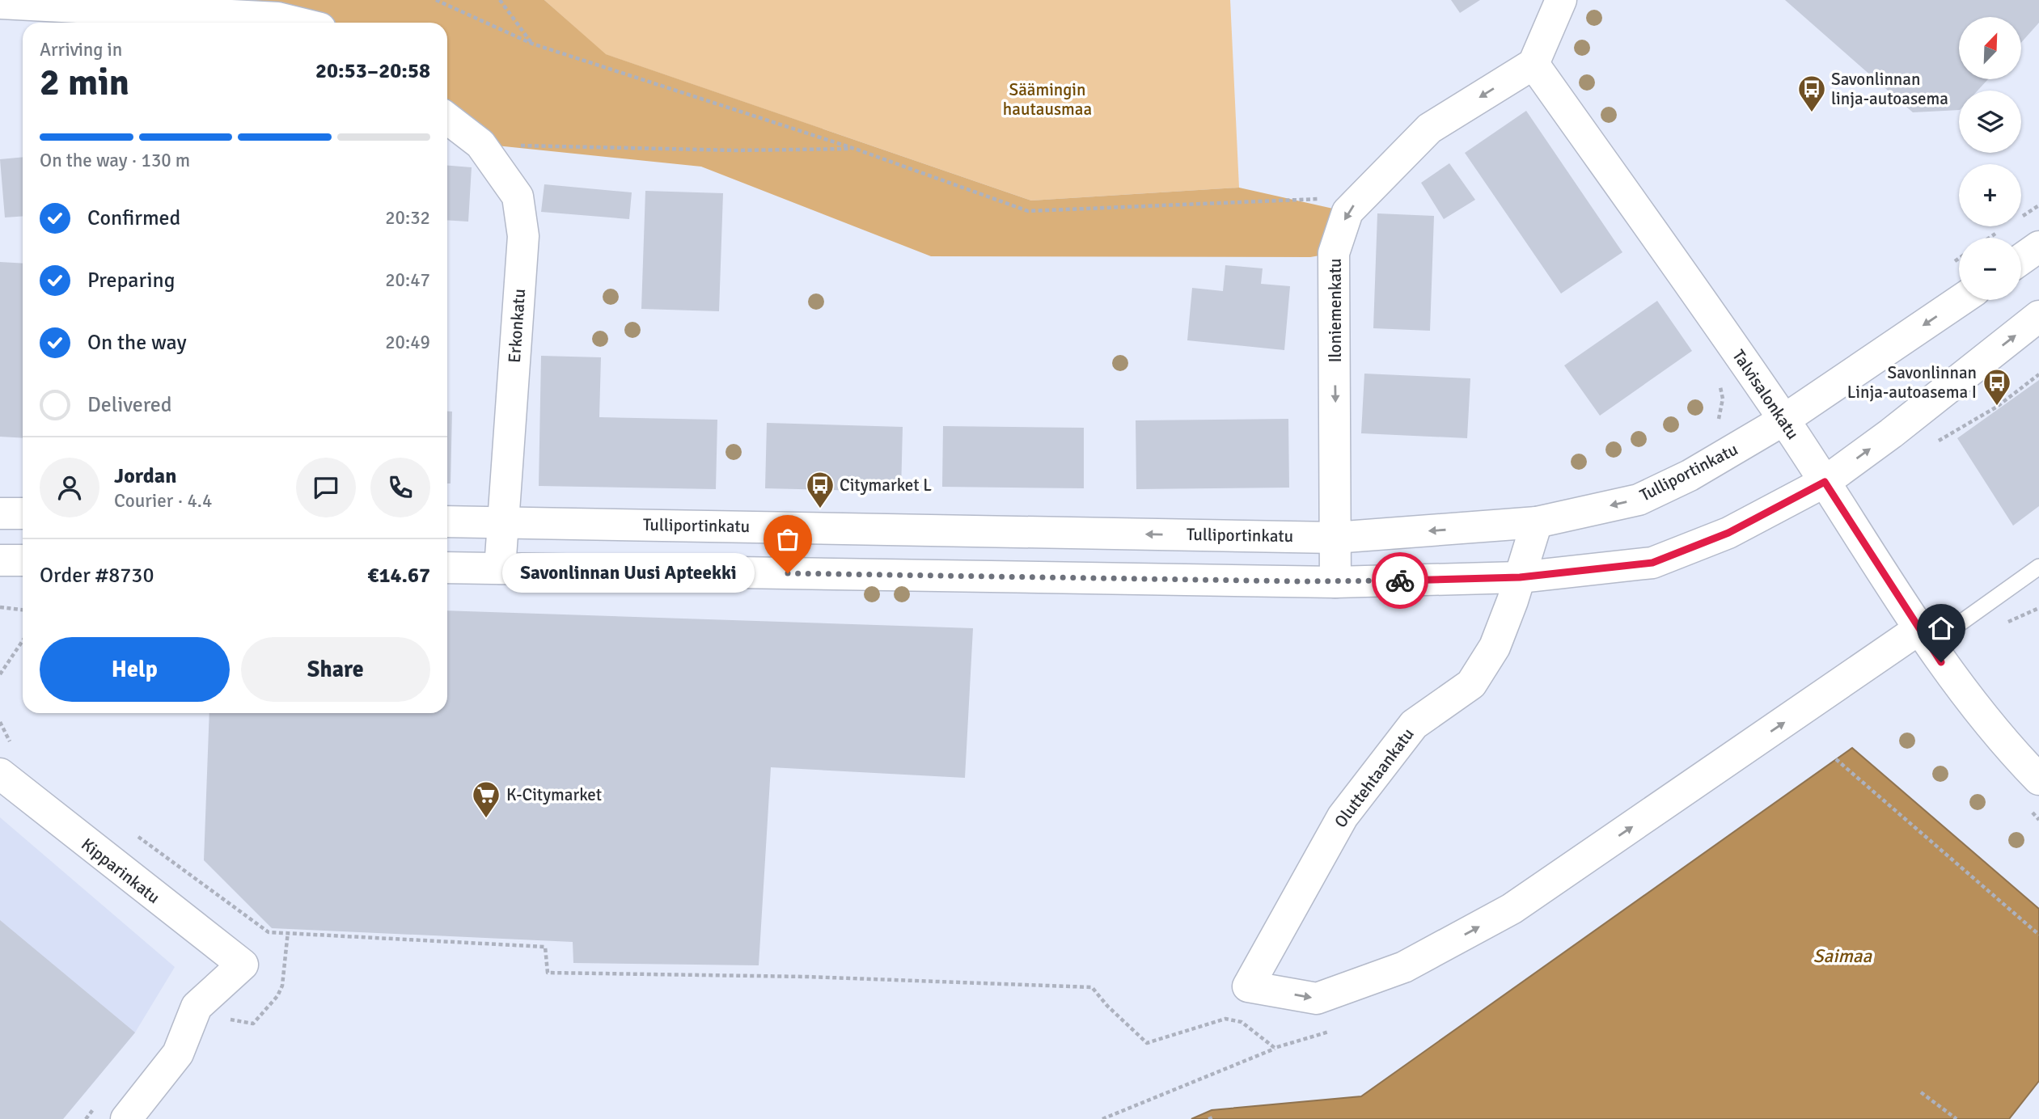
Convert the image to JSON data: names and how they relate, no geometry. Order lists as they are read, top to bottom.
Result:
{
  "streets": {
    "street": [
      "Iloniemenkatu",
      "Erkonkatu",
      "Talvisalonkatu",
      "Tulliportinkatu",
      "Oluttehtaankatu",
      "Kipparinkatu"
    ]
  },
  "crossings": [
    ["Iloniemenkatu", "Talvisalonkatu"],
    ["Iloniemenkatu", "Tulliportinkatu"],
    ["Erkonkatu", "Tulliportinkatu"],
    ["Talvisalonkatu", "Tulliportinkatu"],
    ["Talvisalonkatu", "Oluttehtaankatu"],
    ["Tulliportinkatu", "Oluttehtaankatu"]
  ],
  "one_way": ["Iloniemenkatu"],
  "water": ["Saimaa"],
  "parks": ["Säämingin hautausmaa"],
  "places": {
    "bus stop": ["Savonlinnan linja-autoasema", "Savonlinnan Linja-autoasema I", "Citymarket L"],
    "other": ["Savonlinnan Uusi Apteekki"],
    "supermarket": ["K-Citymarket"]
  },
  "north": "top right",
  "page": {
    "map_buttons": ["+", "−"],
    "heading": ["2 min", "Arriving in", "20:53–20:58"],
    "panel": [
      "Jordan",
      "Courier · 4.4",
      "Order #8730",
      "€14.67"
    ],
    "bar": "On the way · 130 m",
    "list": [
      ["Confirmed", "20:32"],
      ["Preparing", "20:47"],
      ["On the way", "20:49"],
      "Delivered"
    ],
    "bubble": "Savonlinnan Uusi Apteekki",
    "buttons": ["Help", "Share"]
  }
}
